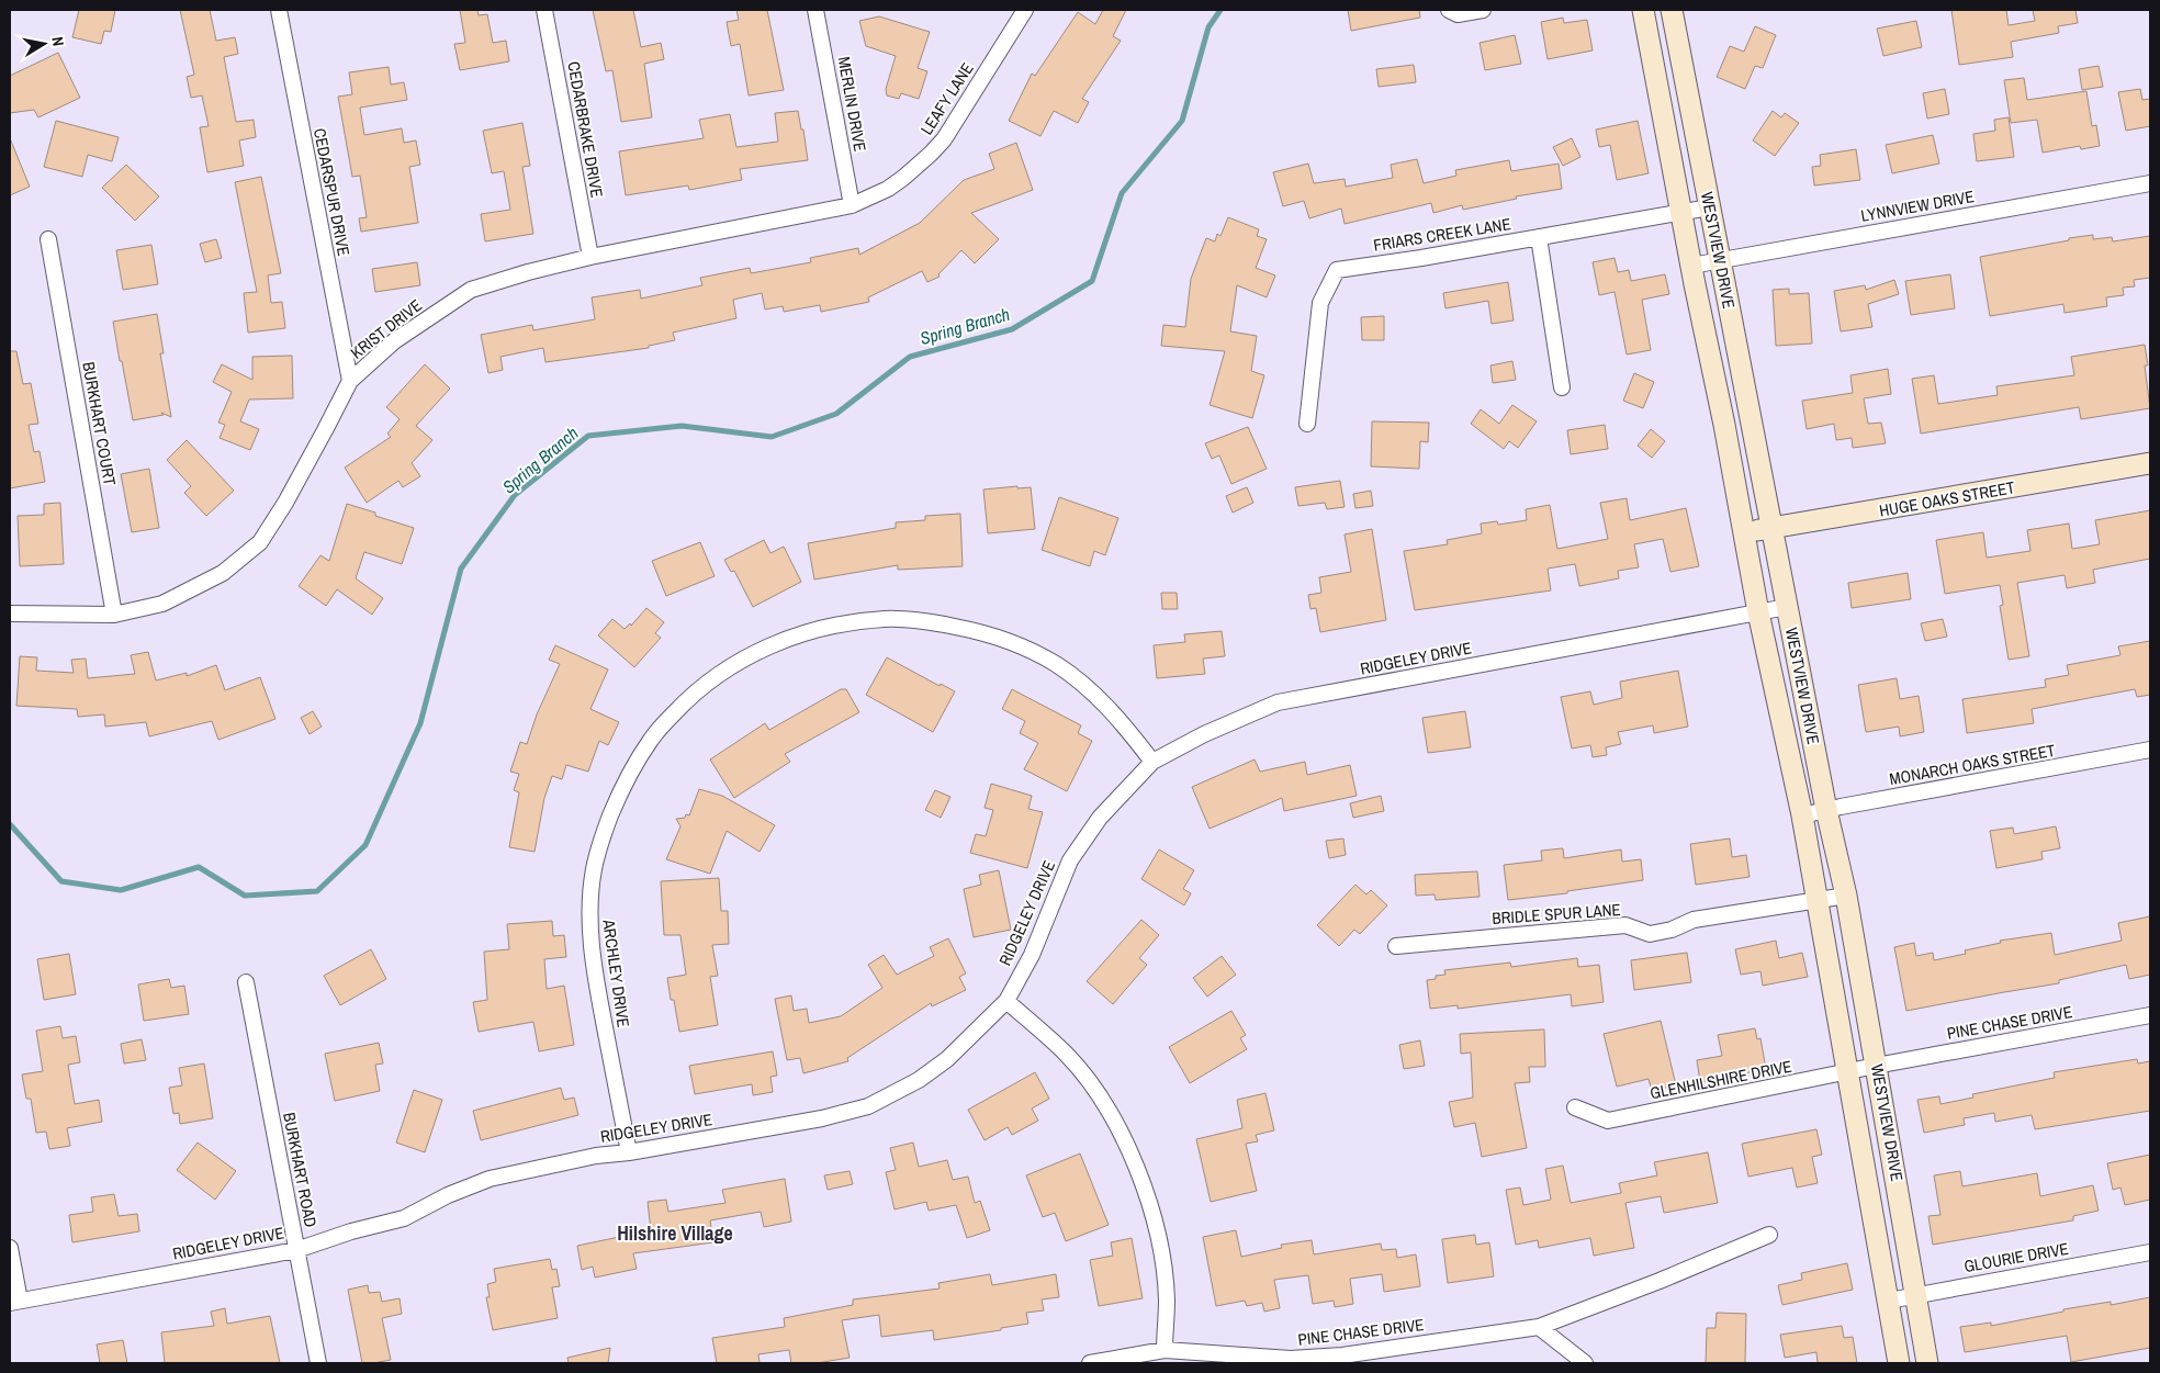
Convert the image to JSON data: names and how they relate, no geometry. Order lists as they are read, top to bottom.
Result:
{
  "streets": {
    "main road": ["WESTVIEW DRIVE", "HUGE OAKS STREET"],
    "street": [
      "LEAFY LANE",
      "MERLIN DRIVE",
      "CEDARBRAKE DRIVE",
      "CEDARSPUR DRIVE",
      "LYNNVIEW DRIVE",
      "FRIARS CREEK LANE",
      "KRIST DRIVE",
      "BURKHART COURT",
      "RIDGELEY DRIVE",
      "MONARCH OAKS STREET",
      "BRIDLE SPUR LANE",
      "ARCHLEY DRIVE",
      "PINE CHASE DRIVE",
      "GLENHILSHIRE DRIVE",
      "BURKHART ROAD",
      "GLOURIE DRIVE"
    ]
  },
  "crossings": [
    ["LEAFY LANE", "MERLIN DRIVE"],
    ["LEAFY LANE", "KRIST DRIVE"],
    ["MERLIN DRIVE", "KRIST DRIVE"],
    ["CEDARBRAKE DRIVE", "KRIST DRIVE"],
    ["CEDARSPUR DRIVE", "KRIST DRIVE"],
    ["LYNNVIEW DRIVE", "WESTVIEW DRIVE"],
    ["FRIARS CREEK LANE", "WESTVIEW DRIVE"],
    ["WESTVIEW DRIVE", "HUGE OAKS STREET"],
    ["WESTVIEW DRIVE", "RIDGELEY DRIVE"],
    ["WESTVIEW DRIVE", "MONARCH OAKS STREET"],
    ["WESTVIEW DRIVE", "BRIDLE SPUR LANE"],
    ["WESTVIEW DRIVE", "PINE CHASE DRIVE"],
    ["WESTVIEW DRIVE", "GLENHILSHIRE DRIVE"],
    ["WESTVIEW DRIVE", "GLOURIE DRIVE"],
    ["KRIST DRIVE", "BURKHART COURT"],
    ["RIDGELEY DRIVE", "ARCHLEY DRIVE"],
    ["RIDGELEY DRIVE", "BURKHART ROAD"],
    ["PINE CHASE DRIVE", "GLENHILSHIRE DRIVE"]
  ],
  "districts": ["Hilshire Village"],
  "water": ["Spring Branch"],
  "north": "right"
}
